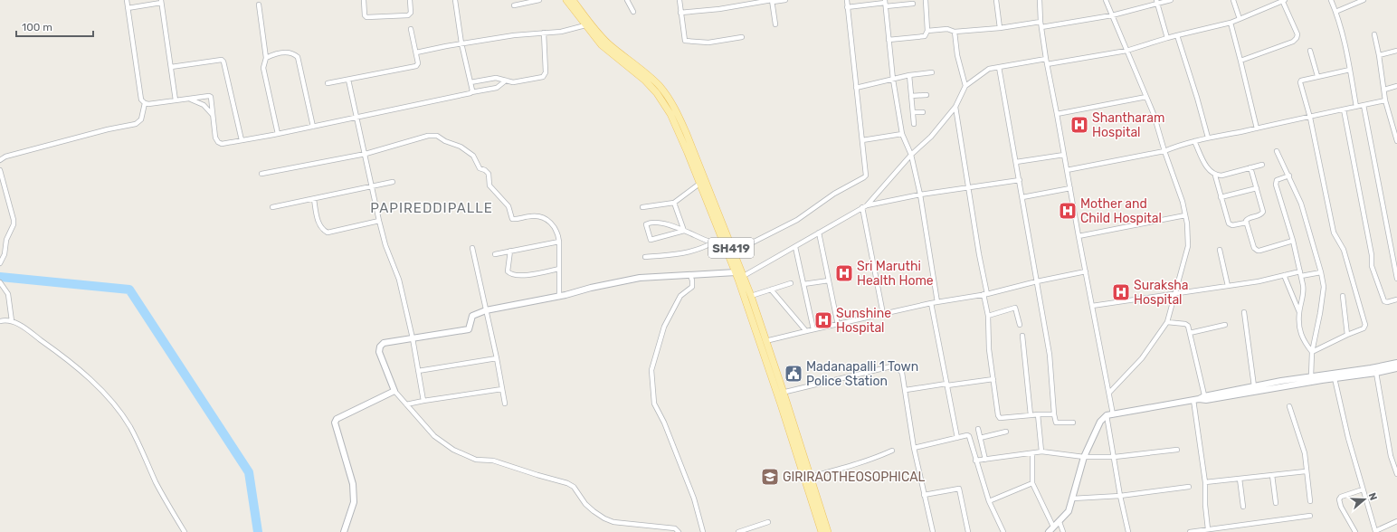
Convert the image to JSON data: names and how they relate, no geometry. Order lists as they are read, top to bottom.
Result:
{
  "streets": {
    "main road": ["SH419"]
  },
  "districts": ["PAPIREDDIPALLE"],
  "places": {
    "hospital": [
      "Shantharam Hospital",
      "Mother and Child Hospital",
      "Sri Maruthi Health Home",
      "Suraksha Hospital",
      "Sunshine Hospital"
    ],
    "public building": ["Madanapalli 1 Town Police Station"],
    "school or university": ["GIRIRAOTHEOSOPHICAL"]
  },
  "scale_bar": "100 m",
  "north": "right"
}
